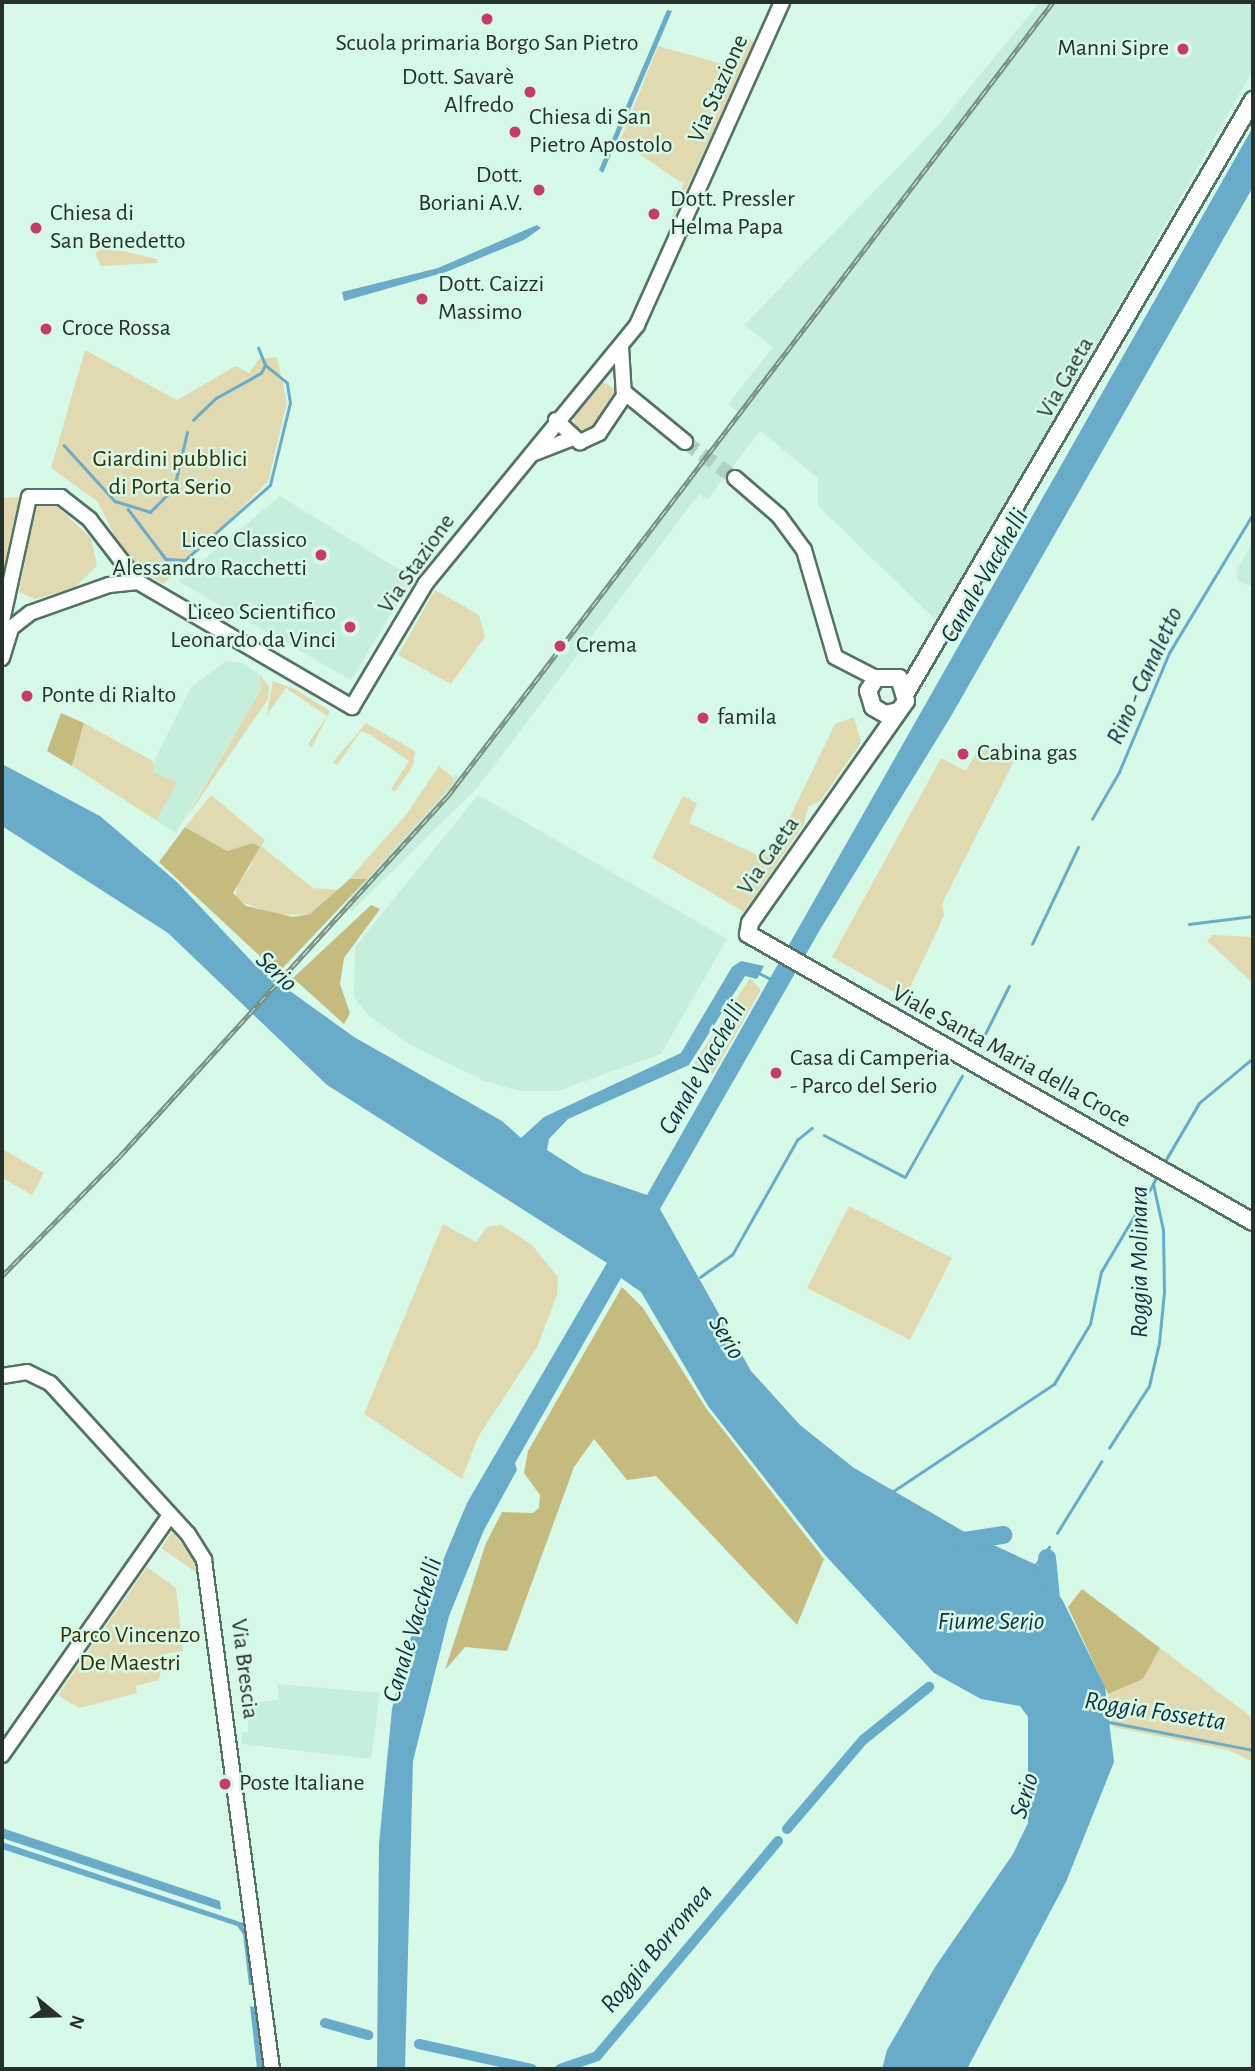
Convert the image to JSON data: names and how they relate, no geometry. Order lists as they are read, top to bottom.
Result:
{
  "streets": {
    "main road": ["Via Gaeta", "Viale Santa Maria della Croce"],
    "street": ["Via Stazione", "Via Brescia"]
  },
  "crossings": [
    ["Via Gaeta", "Viale Santa Maria della Croce"]
  ],
  "water": [
    "Canale Vacchelli",
    "Rino - Canaletto",
    "Serio",
    "Roggia Molinara",
    "Fiume Serio",
    "Roggia Fossetta",
    "Roggia Borromea"
  ],
  "parks": ["Giardini pubblici di Porta Serio", "Parco Vincenzo De Maestri"],
  "places": [
    "Scuola primaria Borgo San Pietro",
    "Manni Sipre",
    "Dott. Savarè Alfredo",
    "Chiesa di San Pietro Apostolo",
    "Dott. Boriani A.V.",
    "Dott. Pressler Helma Papa",
    "Chiesa di San Benedetto",
    "Dott. Caizzi Massimo",
    "Croce Rossa",
    "Liceo Classico Alessandro Racchetti",
    "Liceo Scientifico Leonardo da Vinci",
    "Crema",
    "Ponte di Rialto",
    "famila",
    "Cabina gas",
    "Casa di Camperia - Parco del Serio",
    "Poste Italiane"
  ],
  "north": "right"
}
